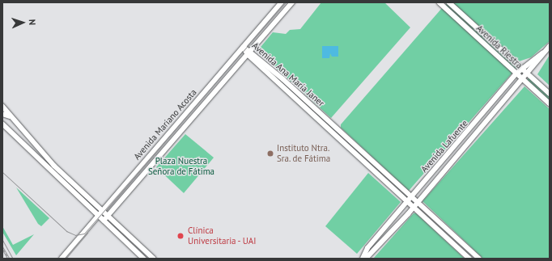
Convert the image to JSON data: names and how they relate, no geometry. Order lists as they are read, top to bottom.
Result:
{
  "streets": {
    "main road": [
      "Avenida Riestra",
      "Avenida Ana María Janer",
      "Avenida Mariano Acosta",
      "Avenida Lafuente"
    ]
  },
  "crossings": [
    ["Avenida Riestra", "Avenida Lafuente"],
    ["Avenida Ana María Janer", "Avenida Mariano Acosta"],
    ["Avenida Ana María Janer", "Avenida Lafuente"]
  ],
  "parks": ["Plaza Nuestra Señora de Fátima"],
  "places": ["Instituto Ntra. Sra. de Fátima", "Clínica Universitaria - UAI"],
  "north": "right"
}
